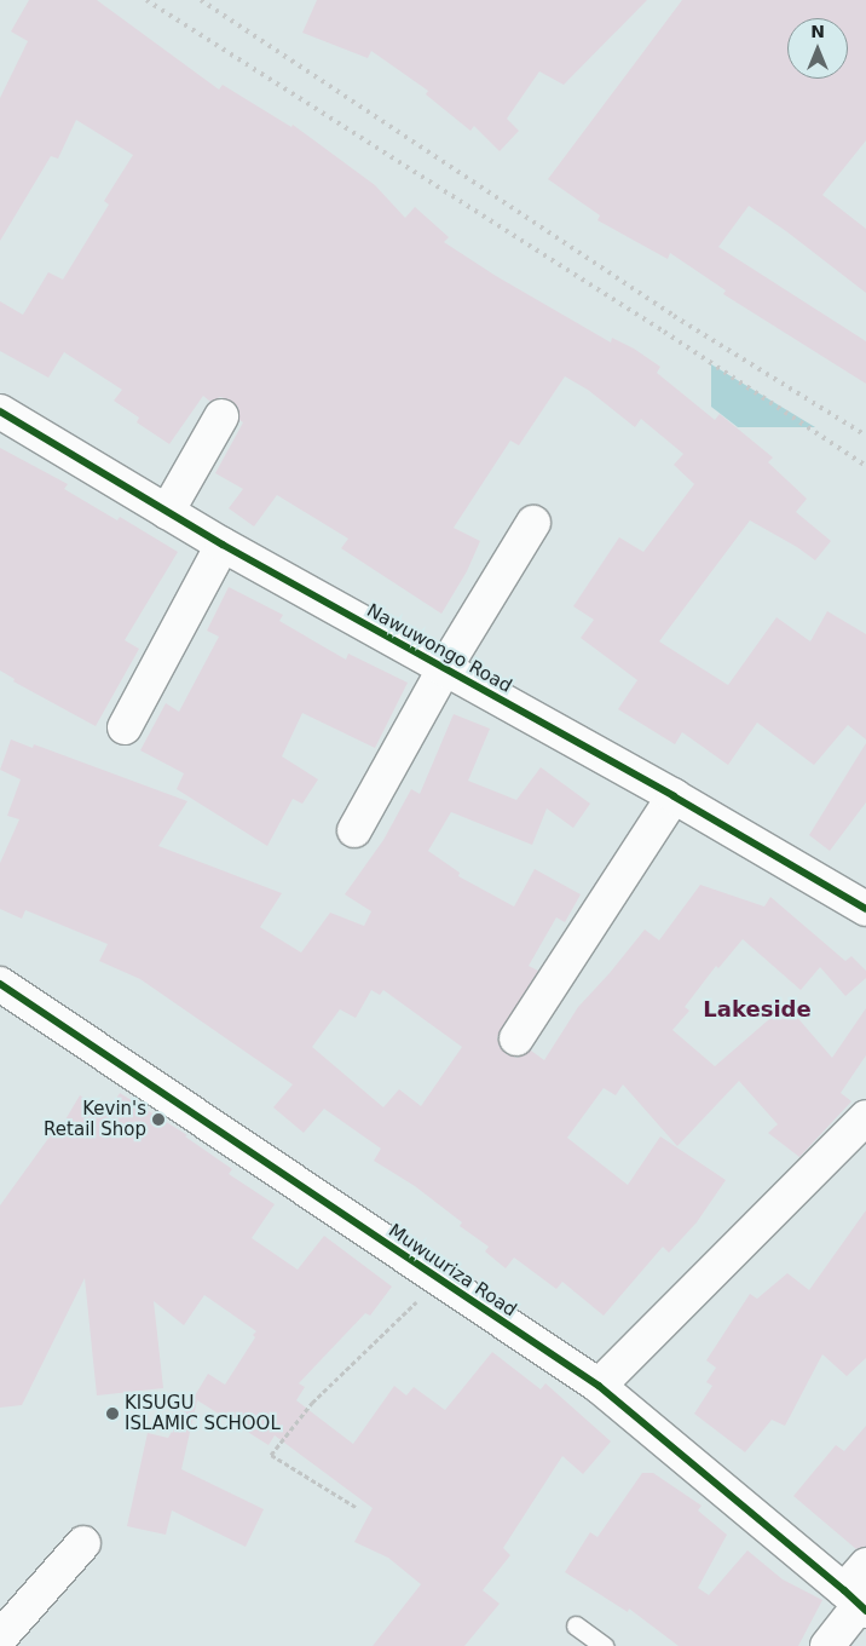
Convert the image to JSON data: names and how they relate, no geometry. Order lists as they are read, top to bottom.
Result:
{
  "streets": {
    "street": ["Nawuwongo Road", "Muwuuriza Road"]
  },
  "districts": ["Lakeside"],
  "places": ["Kevin's Retail Shop", "KISUGU ISLAMIC SCHOOL"],
  "north": "top"
}
